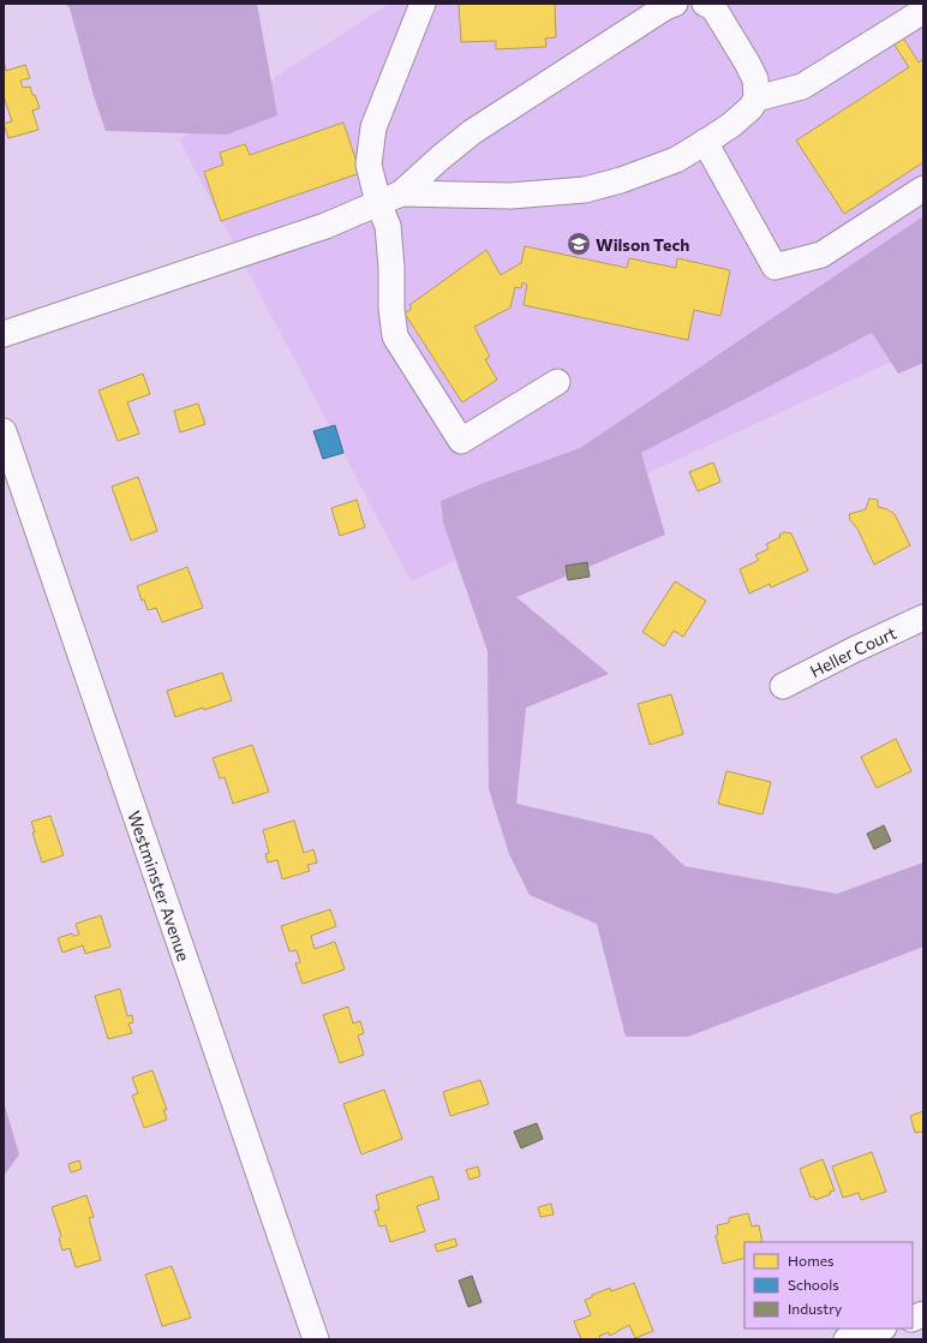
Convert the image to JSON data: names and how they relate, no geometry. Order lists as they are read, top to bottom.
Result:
{
  "streets": {
    "street": ["Heller Court", "Westminster Avenue"]
  },
  "places": {
    "school or university": ["Wilson Tech"]
  },
  "legend": ["Homes", "Schools", "Industry"]
}
